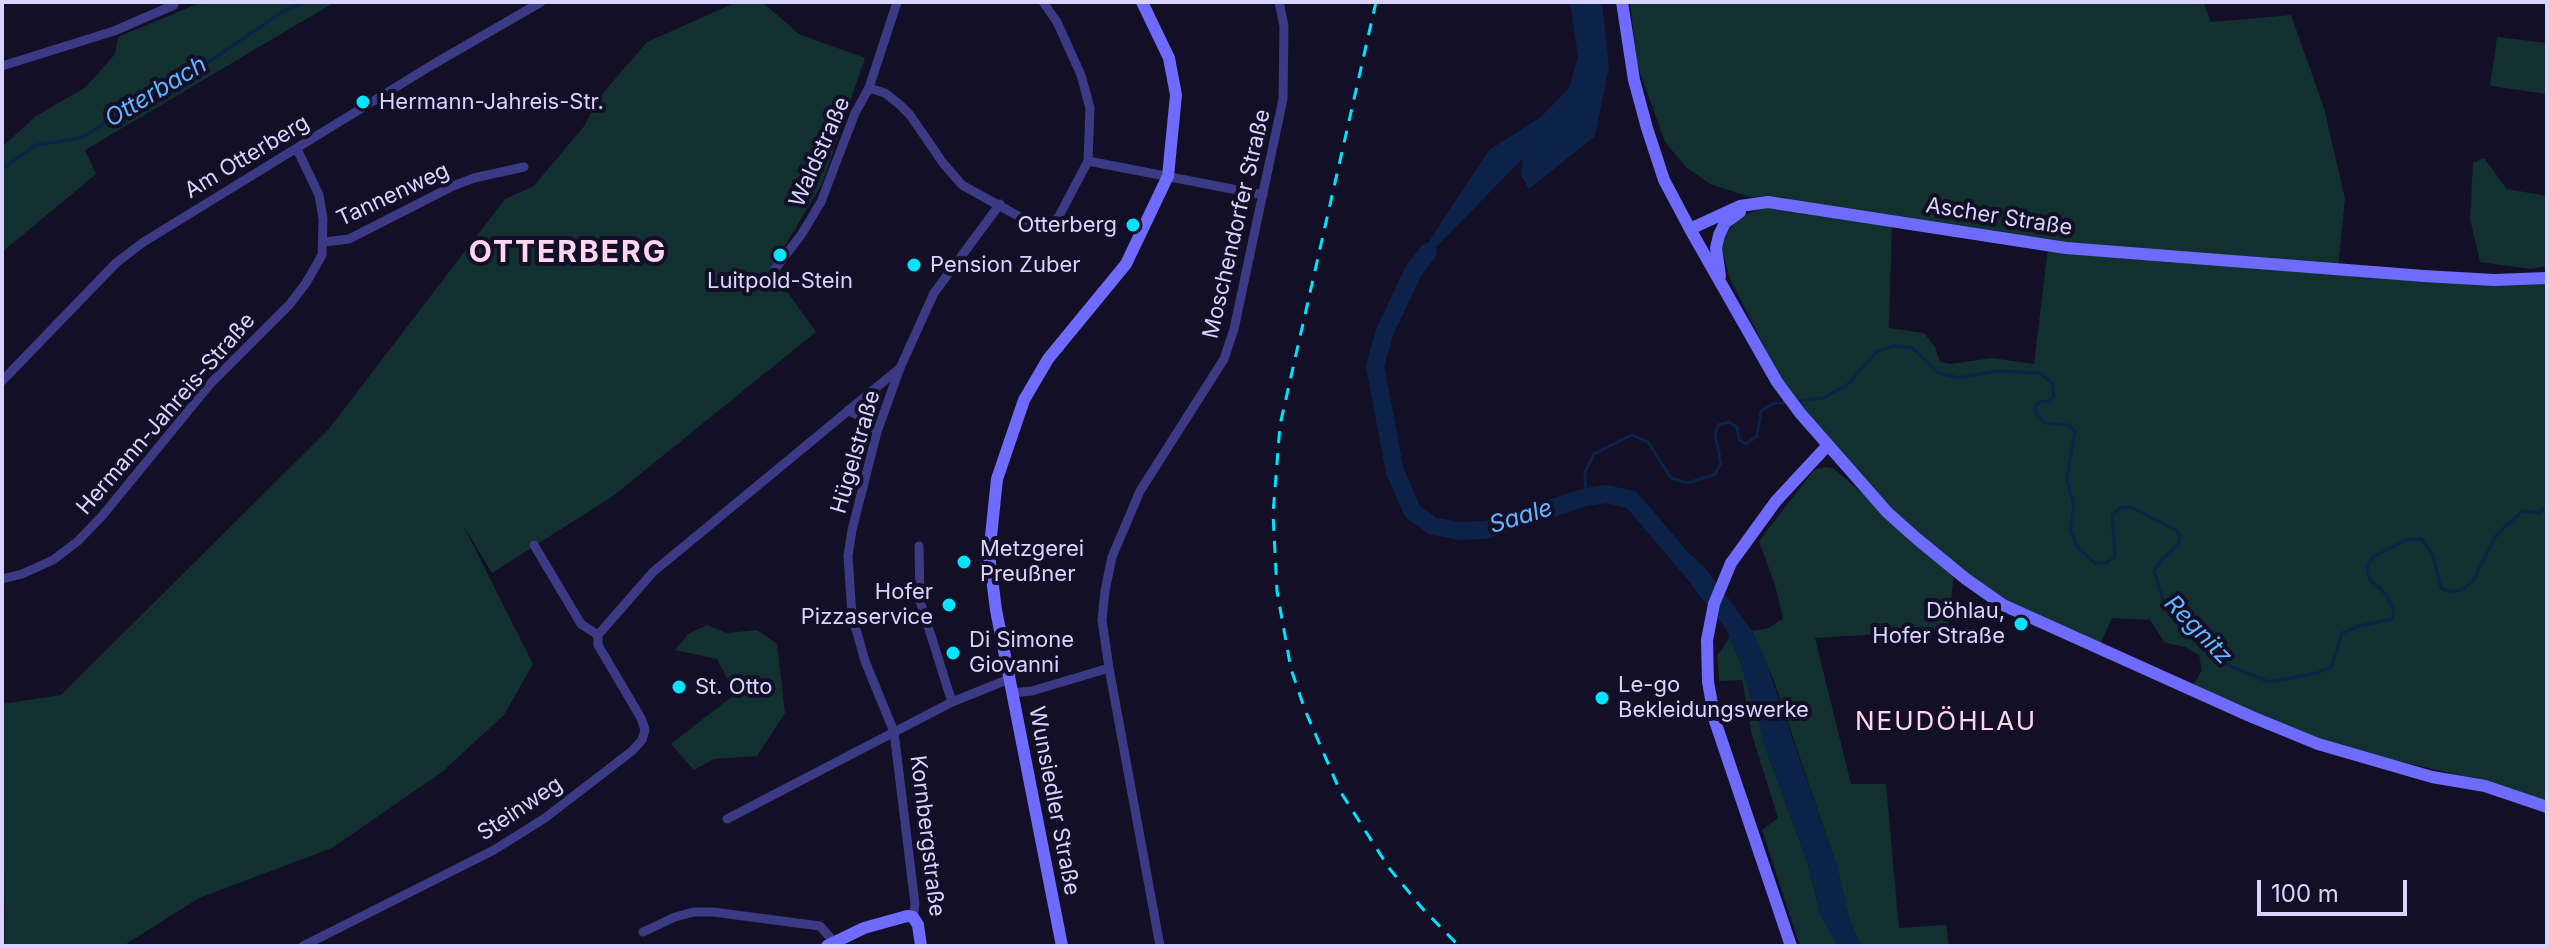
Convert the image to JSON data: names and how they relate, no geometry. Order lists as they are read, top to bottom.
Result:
{
  "streets": {
    "street": [
      "Waldstraße",
      "Am Otterberg",
      "Tannenweg",
      "Ascher Straße",
      "Moschendorfer Straße",
      "Hermann-Jahreis-Straße",
      "Hügelstraße",
      "Wunsiedler Straße",
      "Steinweg",
      "Kornbergstraße"
    ]
  },
  "crossings": [
    ["Waldstraße", "Hügelstraße"],
    ["Tannenweg", "Hermann-Jahreis-Straße"],
    ["Hügelstraße", "Kornbergstraße"]
  ],
  "districts": ["OTTERBERG", "NEUDÖHLAU"],
  "water": ["Otterbach", "Saale", "Regnitz"],
  "places": [
    "Hermann-Jahreis-Str.",
    "Otterberg",
    "Luitpold-Stein",
    "Pension Zuber",
    "Metzgerei Preußner",
    "Hofer Pizzaservice",
    "Döhlau, Hofer Straße",
    "Di Simone Giovanni",
    "St. Otto",
    "Le-go Bekleidungswerke"
  ],
  "scale_bar": "100 m"
}
